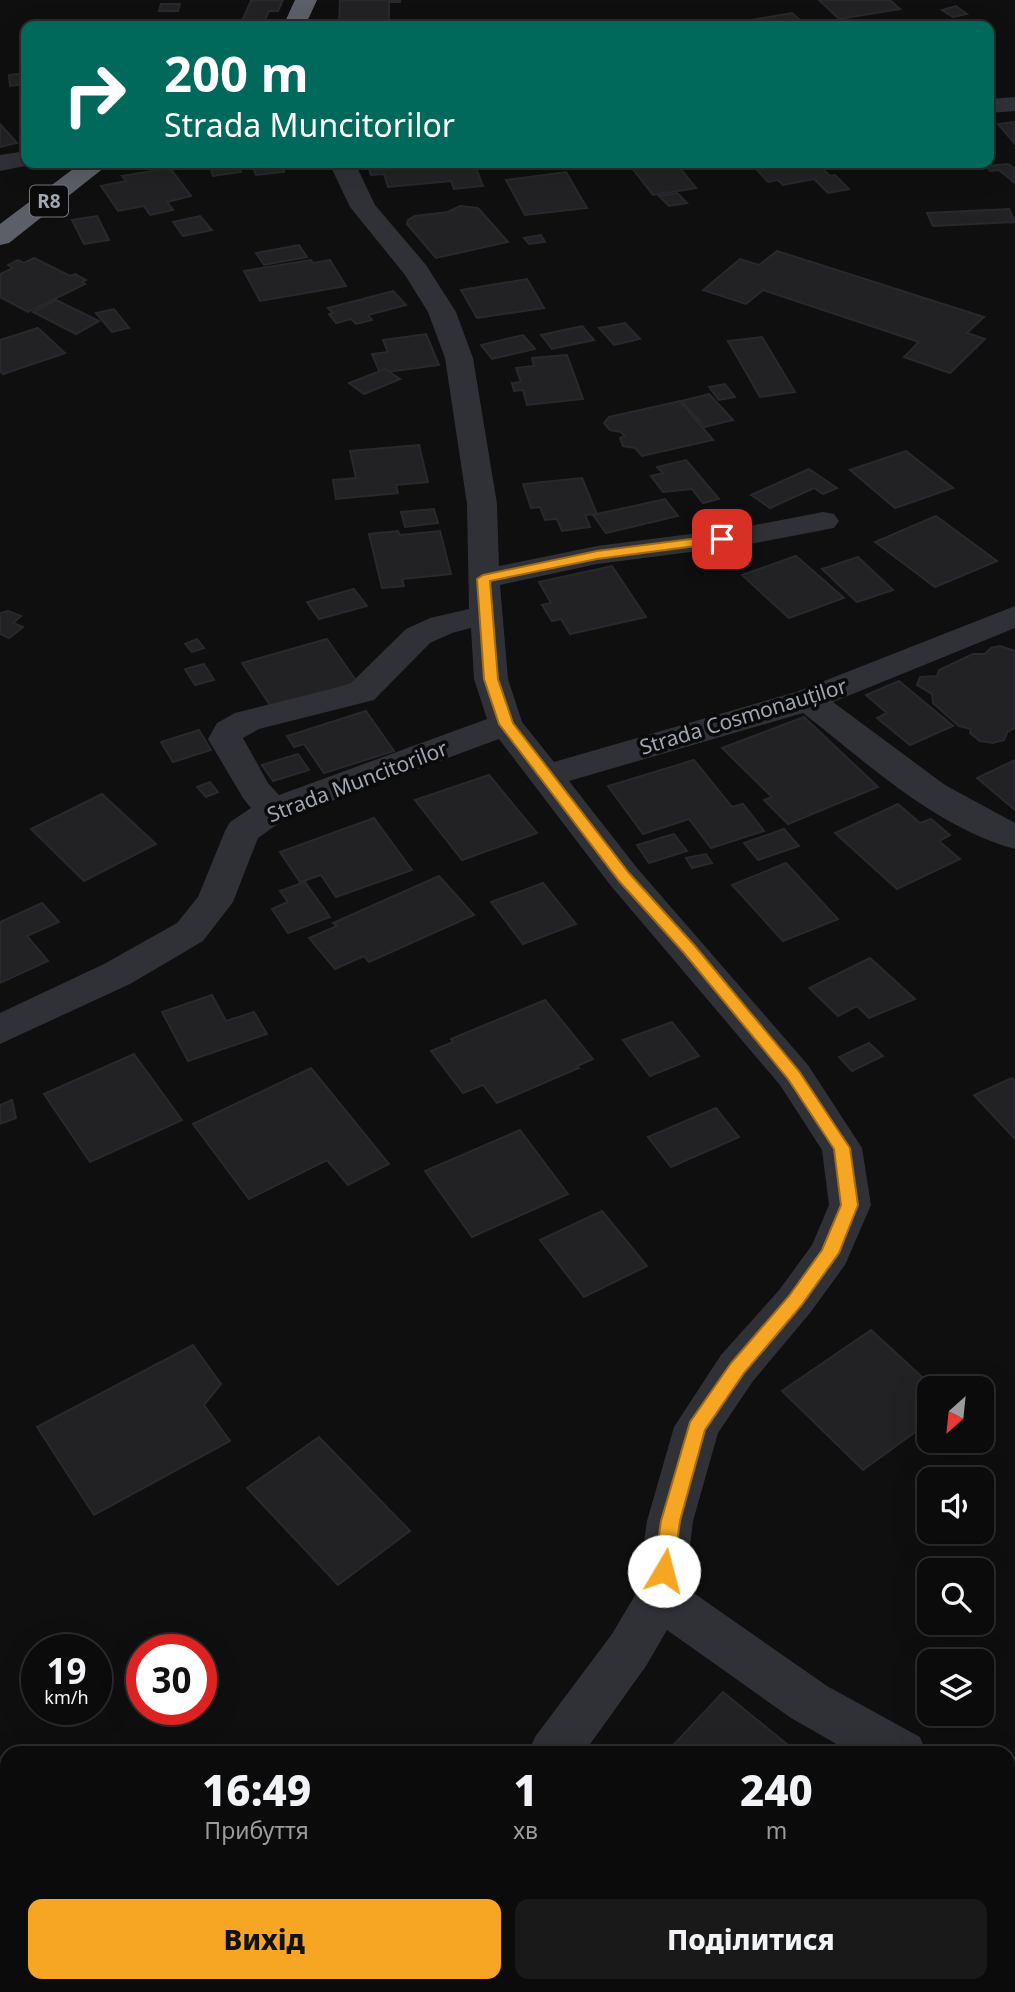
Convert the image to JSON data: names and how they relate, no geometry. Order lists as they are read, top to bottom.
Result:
{
  "streets": {
    "highway": ["R8"],
    "street": ["Strada Cosmonauților", "Strada Muncitorilor"]
  },
  "north": "bottom left",
  "page": {
    "turn": ["200 m", "Strada Muncitorilor"],
    "speed": "19 km/h",
    "limit": "30",
    "eta": [
      "16:49",
      "Прибуття",
      "1",
      "хв",
      "240",
      "m"
    ],
    "buttons": ["Вихід", "Поділитися"]
  }
}
